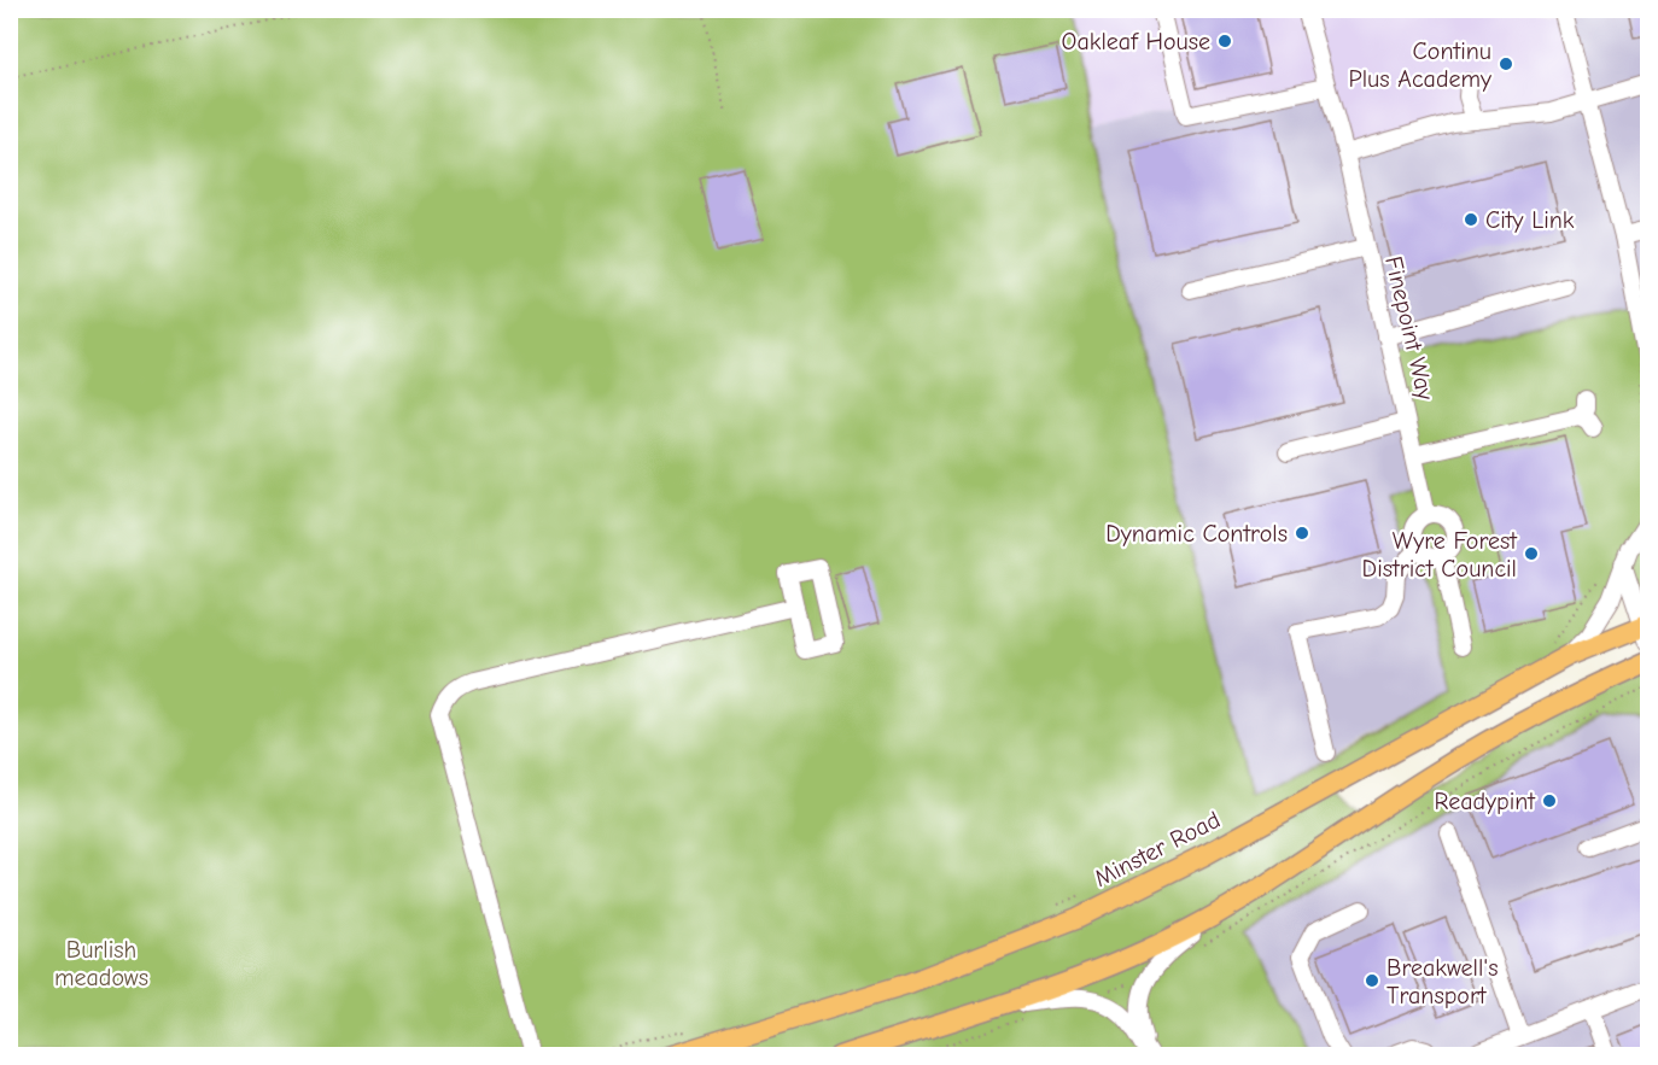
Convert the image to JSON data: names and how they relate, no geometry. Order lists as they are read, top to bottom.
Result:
{
  "streets": {
    "main road": ["Minster Road"],
    "street": ["Finepoint Way"]
  },
  "parks": ["Burlish meadows"],
  "places": [
    "Oakleaf House",
    "Continu Plus Academy",
    "City Link",
    "Dynamic Controls",
    "Wyre Forest District Council",
    "Readypint",
    "Breakwell's Transport"
  ]
}
